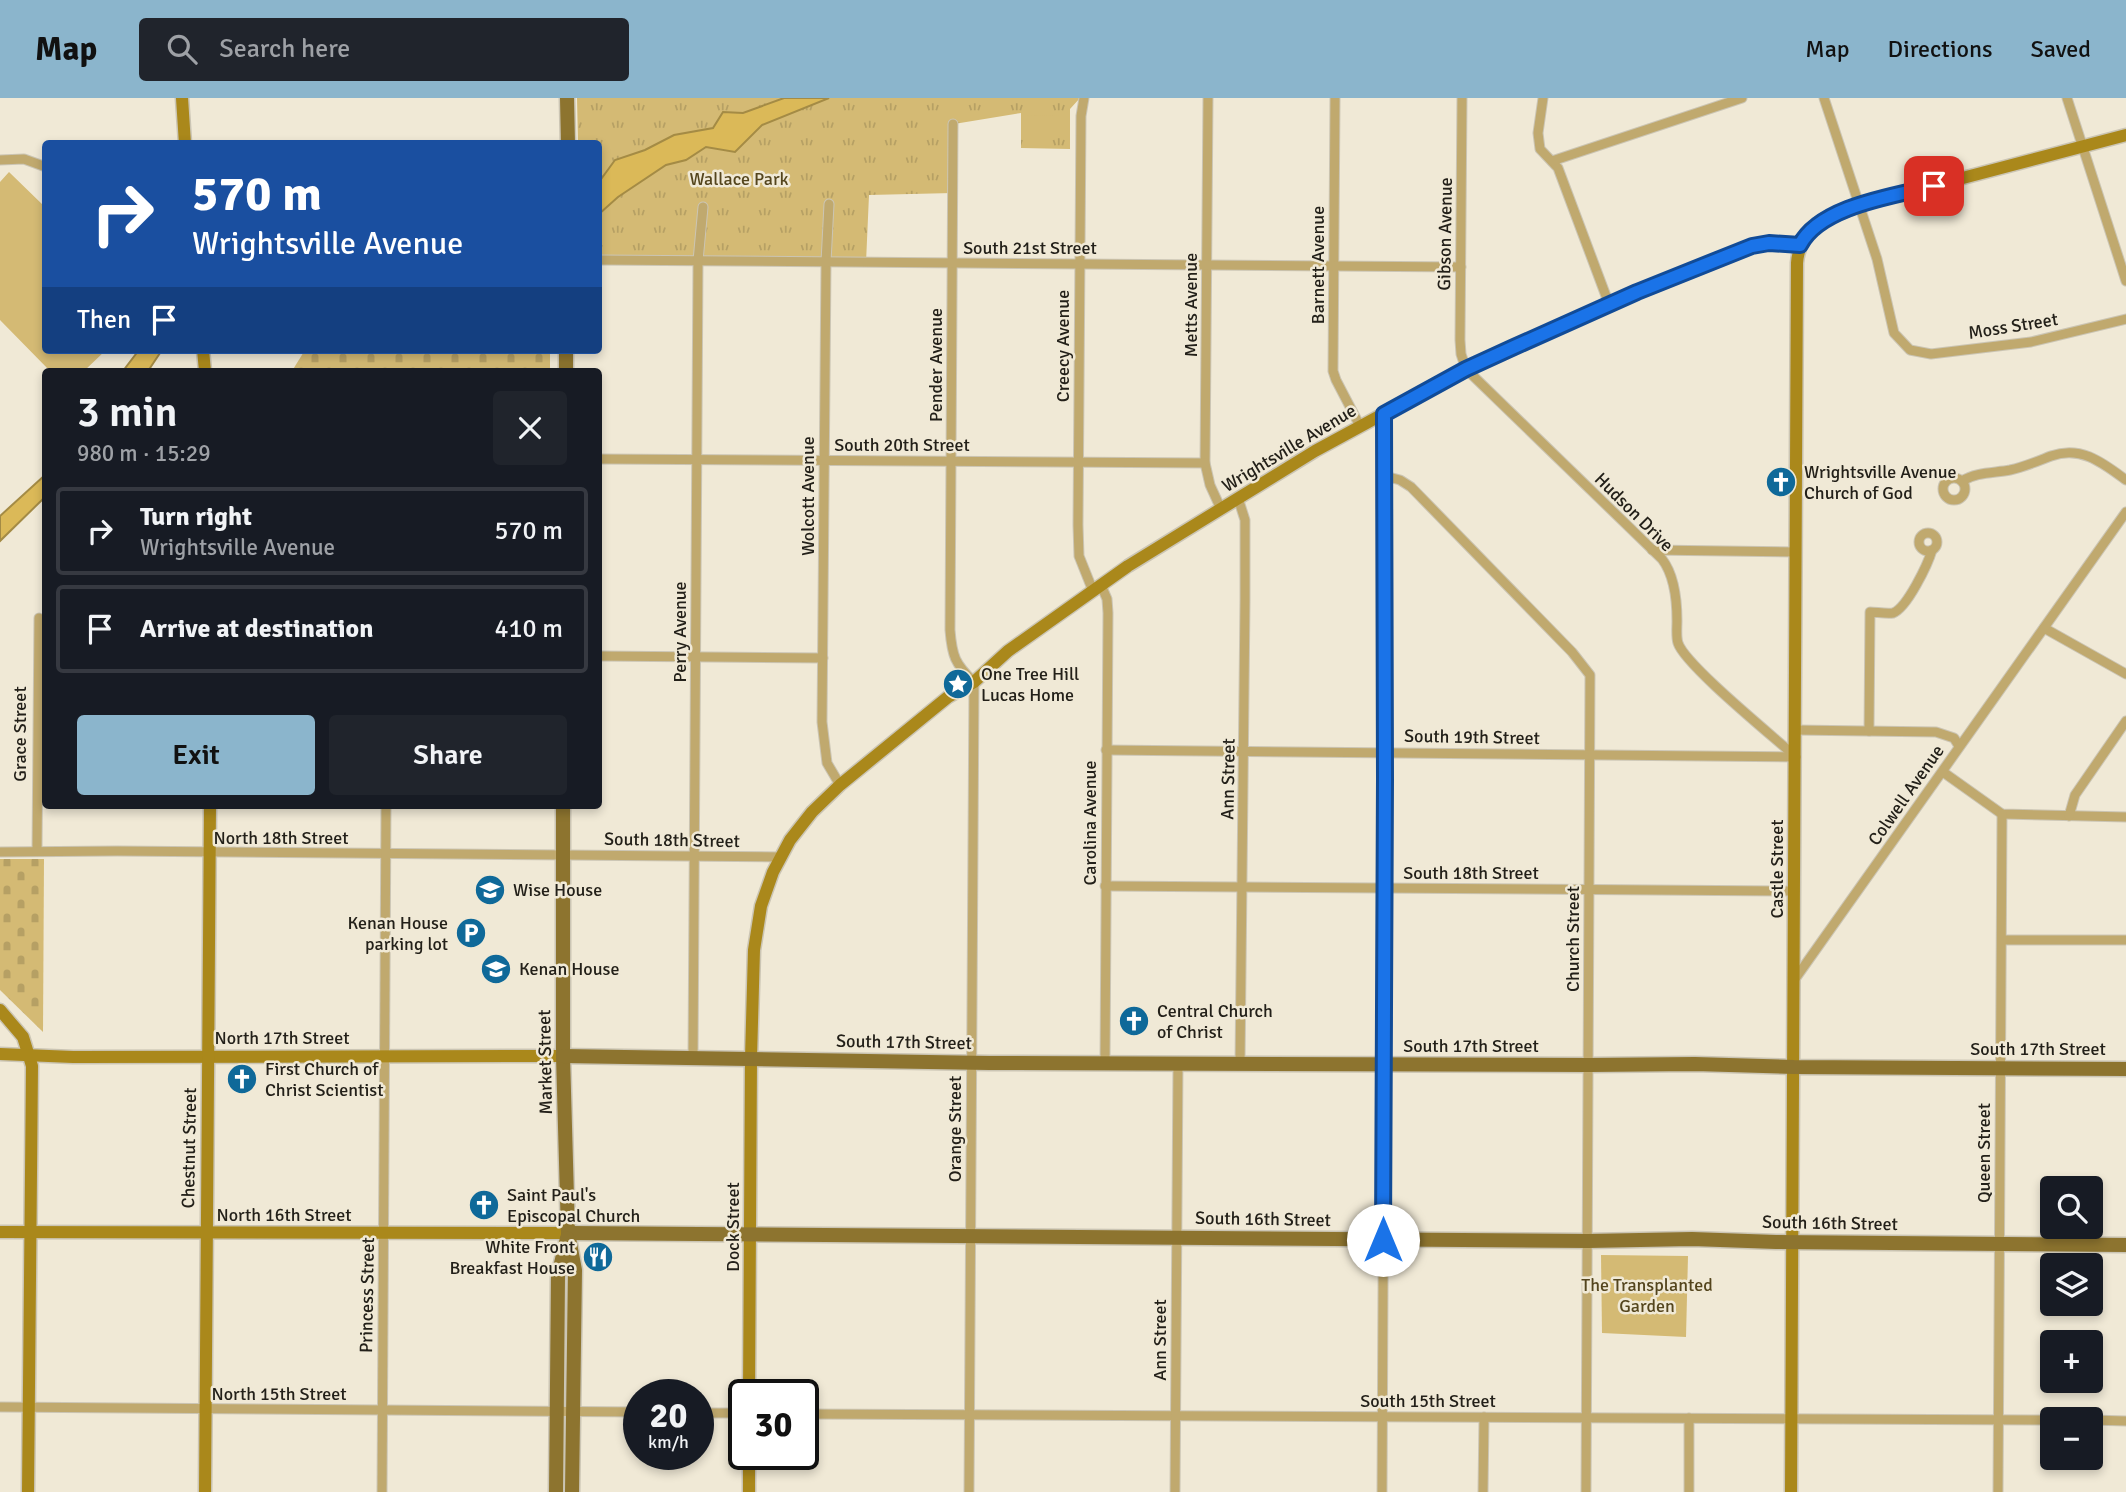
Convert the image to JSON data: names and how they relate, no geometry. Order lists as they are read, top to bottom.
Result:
{
  "streets": {
    "main road": ["South 17th Street", "Market Street", "South 16th Street"],
    "street": [
      "Gibson Avenue",
      "South 21st Street",
      "Barnett Avenue",
      "Metts Avenue",
      "Moss Street",
      "Creecy Avenue",
      "Pender Avenue",
      "South 20th Street",
      "Wrightsville Avenue",
      "Wolcott Avenue",
      "Hudson Drive",
      "Perry Avenue",
      "Grace Street",
      "South 19th Street",
      "Ann Street",
      "Colwell Avenue",
      "Carolina Avenue",
      "North 18th Street",
      "South 18th Street",
      "Castle Street",
      "Church Street",
      "North 17th Street",
      "Orange Street",
      "Chestnut Street",
      "Queen Street",
      "North 16th Street",
      "Dock Street",
      "Princess Street",
      "North 15th Street",
      "South 15th Street"
    ]
  },
  "crossings": [
    ["Gibson Avenue", "South 21st Street"],
    ["Gibson Avenue", "Wrightsville Avenue"],
    ["Gibson Avenue", "Hudson Drive"],
    ["South 21st Street", "Barnett Avenue"],
    ["South 21st Street", "Metts Avenue"],
    ["South 21st Street", "Creecy Avenue"],
    ["South 21st Street", "Pender Avenue"],
    ["South 21st Street", "Wolcott Avenue"],
    ["South 21st Street", "Perry Avenue"],
    ["Barnett Avenue", "Wrightsville Avenue"],
    ["Metts Avenue", "South 20th Street"],
    ["Metts Avenue", "Wrightsville Avenue"],
    ["Creecy Avenue", "South 20th Street"],
    ["Creecy Avenue", "Wrightsville Avenue"],
    ["Creecy Avenue", "Carolina Avenue"],
    ["Pender Avenue", "South 20th Street"],
    ["Pender Avenue", "Wrightsville Avenue"],
    ["Pender Avenue", "Orange Street"],
    ["South 20th Street", "Wolcott Avenue"],
    ["South 20th Street", "Perry Avenue"],
    ["Wrightsville Avenue", "Wolcott Avenue"],
    ["Wrightsville Avenue", "Hudson Drive"],
    ["Wrightsville Avenue", "Ann Street"],
    ["Wrightsville Avenue", "Carolina Avenue"],
    ["Wrightsville Avenue", "South 18th Street"],
    ["Wrightsville Avenue", "Castle Street"],
    ["Wrightsville Avenue", "South 17th Street"],
    ["Wrightsville Avenue", "Orange Street"],
    ["Wrightsville Avenue", "Dock Street"],
    ["Hudson Drive", "South 19th Street"],
    ["Hudson Drive", "Castle Street"],
    ["Perry Avenue", "South 18th Street"],
    ["Perry Avenue", "South 17th Street"],
    ["Grace Street", "North 18th Street"],
    ["South 19th Street", "Ann Street"],
    ["South 19th Street", "Carolina Avenue"],
    ["South 19th Street", "Castle Street"],
    ["South 19th Street", "Church Street"],
    ["Ann Street", "South 18th Street"],
    ["Ann Street", "South 17th Street"],
    ["Ann Street", "South 16th Street"],
    ["Ann Street", "South 15th Street"],
    ["Colwell Avenue", "Castle Street"],
    ["Carolina Avenue", "South 18th Street"],
    ["Carolina Avenue", "South 17th Street"],
    ["North 18th Street", "South 18th Street"],
    ["North 18th Street", "Market Street"],
    ["North 18th Street", "Chestnut Street"],
    ["North 18th Street", "Princess Street"],
    ["South 18th Street", "Castle Street"],
    ["South 18th Street", "Church Street"],
    ["South 18th Street", "Market Street"],
    ["Castle Street", "South 17th Street"],
    ["Castle Street", "South 16th Street"],
    ["Castle Street", "South 15th Street"],
    ["Church Street", "South 17th Street"],
    ["Church Street", "South 16th Street"],
    ["Church Street", "South 15th Street"],
    ["North 17th Street", "South 17th Street"],
    ["North 17th Street", "Market Street"],
    ["North 17th Street", "Chestnut Street"],
    ["North 17th Street", "Princess Street"],
    ["South 17th Street", "Market Street"],
    ["South 17th Street", "Orange Street"],
    ["South 17th Street", "Queen Street"],
    ["South 17th Street", "Dock Street"],
    ["Market Street", "North 16th Street"],
    ["Market Street", "South 16th Street"],
    ["Market Street", "North 15th Street"],
    ["Orange Street", "South 16th Street"],
    ["Orange Street", "South 15th Street"],
    ["Chestnut Street", "North 16th Street"],
    ["Chestnut Street", "North 15th Street"],
    ["Queen Street", "South 16th Street"],
    ["Queen Street", "South 15th Street"],
    ["North 16th Street", "South 16th Street"],
    ["North 16th Street", "Princess Street"],
    ["South 16th Street", "Dock Street"],
    ["Princess Street", "North 15th Street"]
  ],
  "parks": ["Wallace Park", "The Transplanted Garden"],
  "places": {
    "church": [
      "Wrightsville Avenue Church of God",
      "Central Church of Christ",
      "First Church of Christ Scientist",
      "Saint Paul's Episcopal Church"
    ],
    "place": ["One Tree Hill Lucas Home"],
    "school or university": ["Wise House", "Kenan House"],
    "parking": ["Kenan House parking lot"],
    "restaurant": ["White Front Breakfast House"]
  },
  "page": {
    "header": "Map",
    "search": "Search here",
    "nav": ["Map", "Directions", "Saved"],
    "turn": ["570 m", "Wrightsville Avenue"],
    "then": "Then",
    "heading": ["3 min", "980 m · 15:29"],
    "list": [
      {
        "name": "Turn right",
        "note": "Wrightsville Avenue",
        "value": "570 m"
      },
      {
        "name": "Arrive at destination",
        "value": "410 m"
      }
    ],
    "buttons": ["Exit", "Share"],
    "map_buttons": ["+", "−"],
    "speed": "20 km/h",
    "limit": "30"
  }
}
